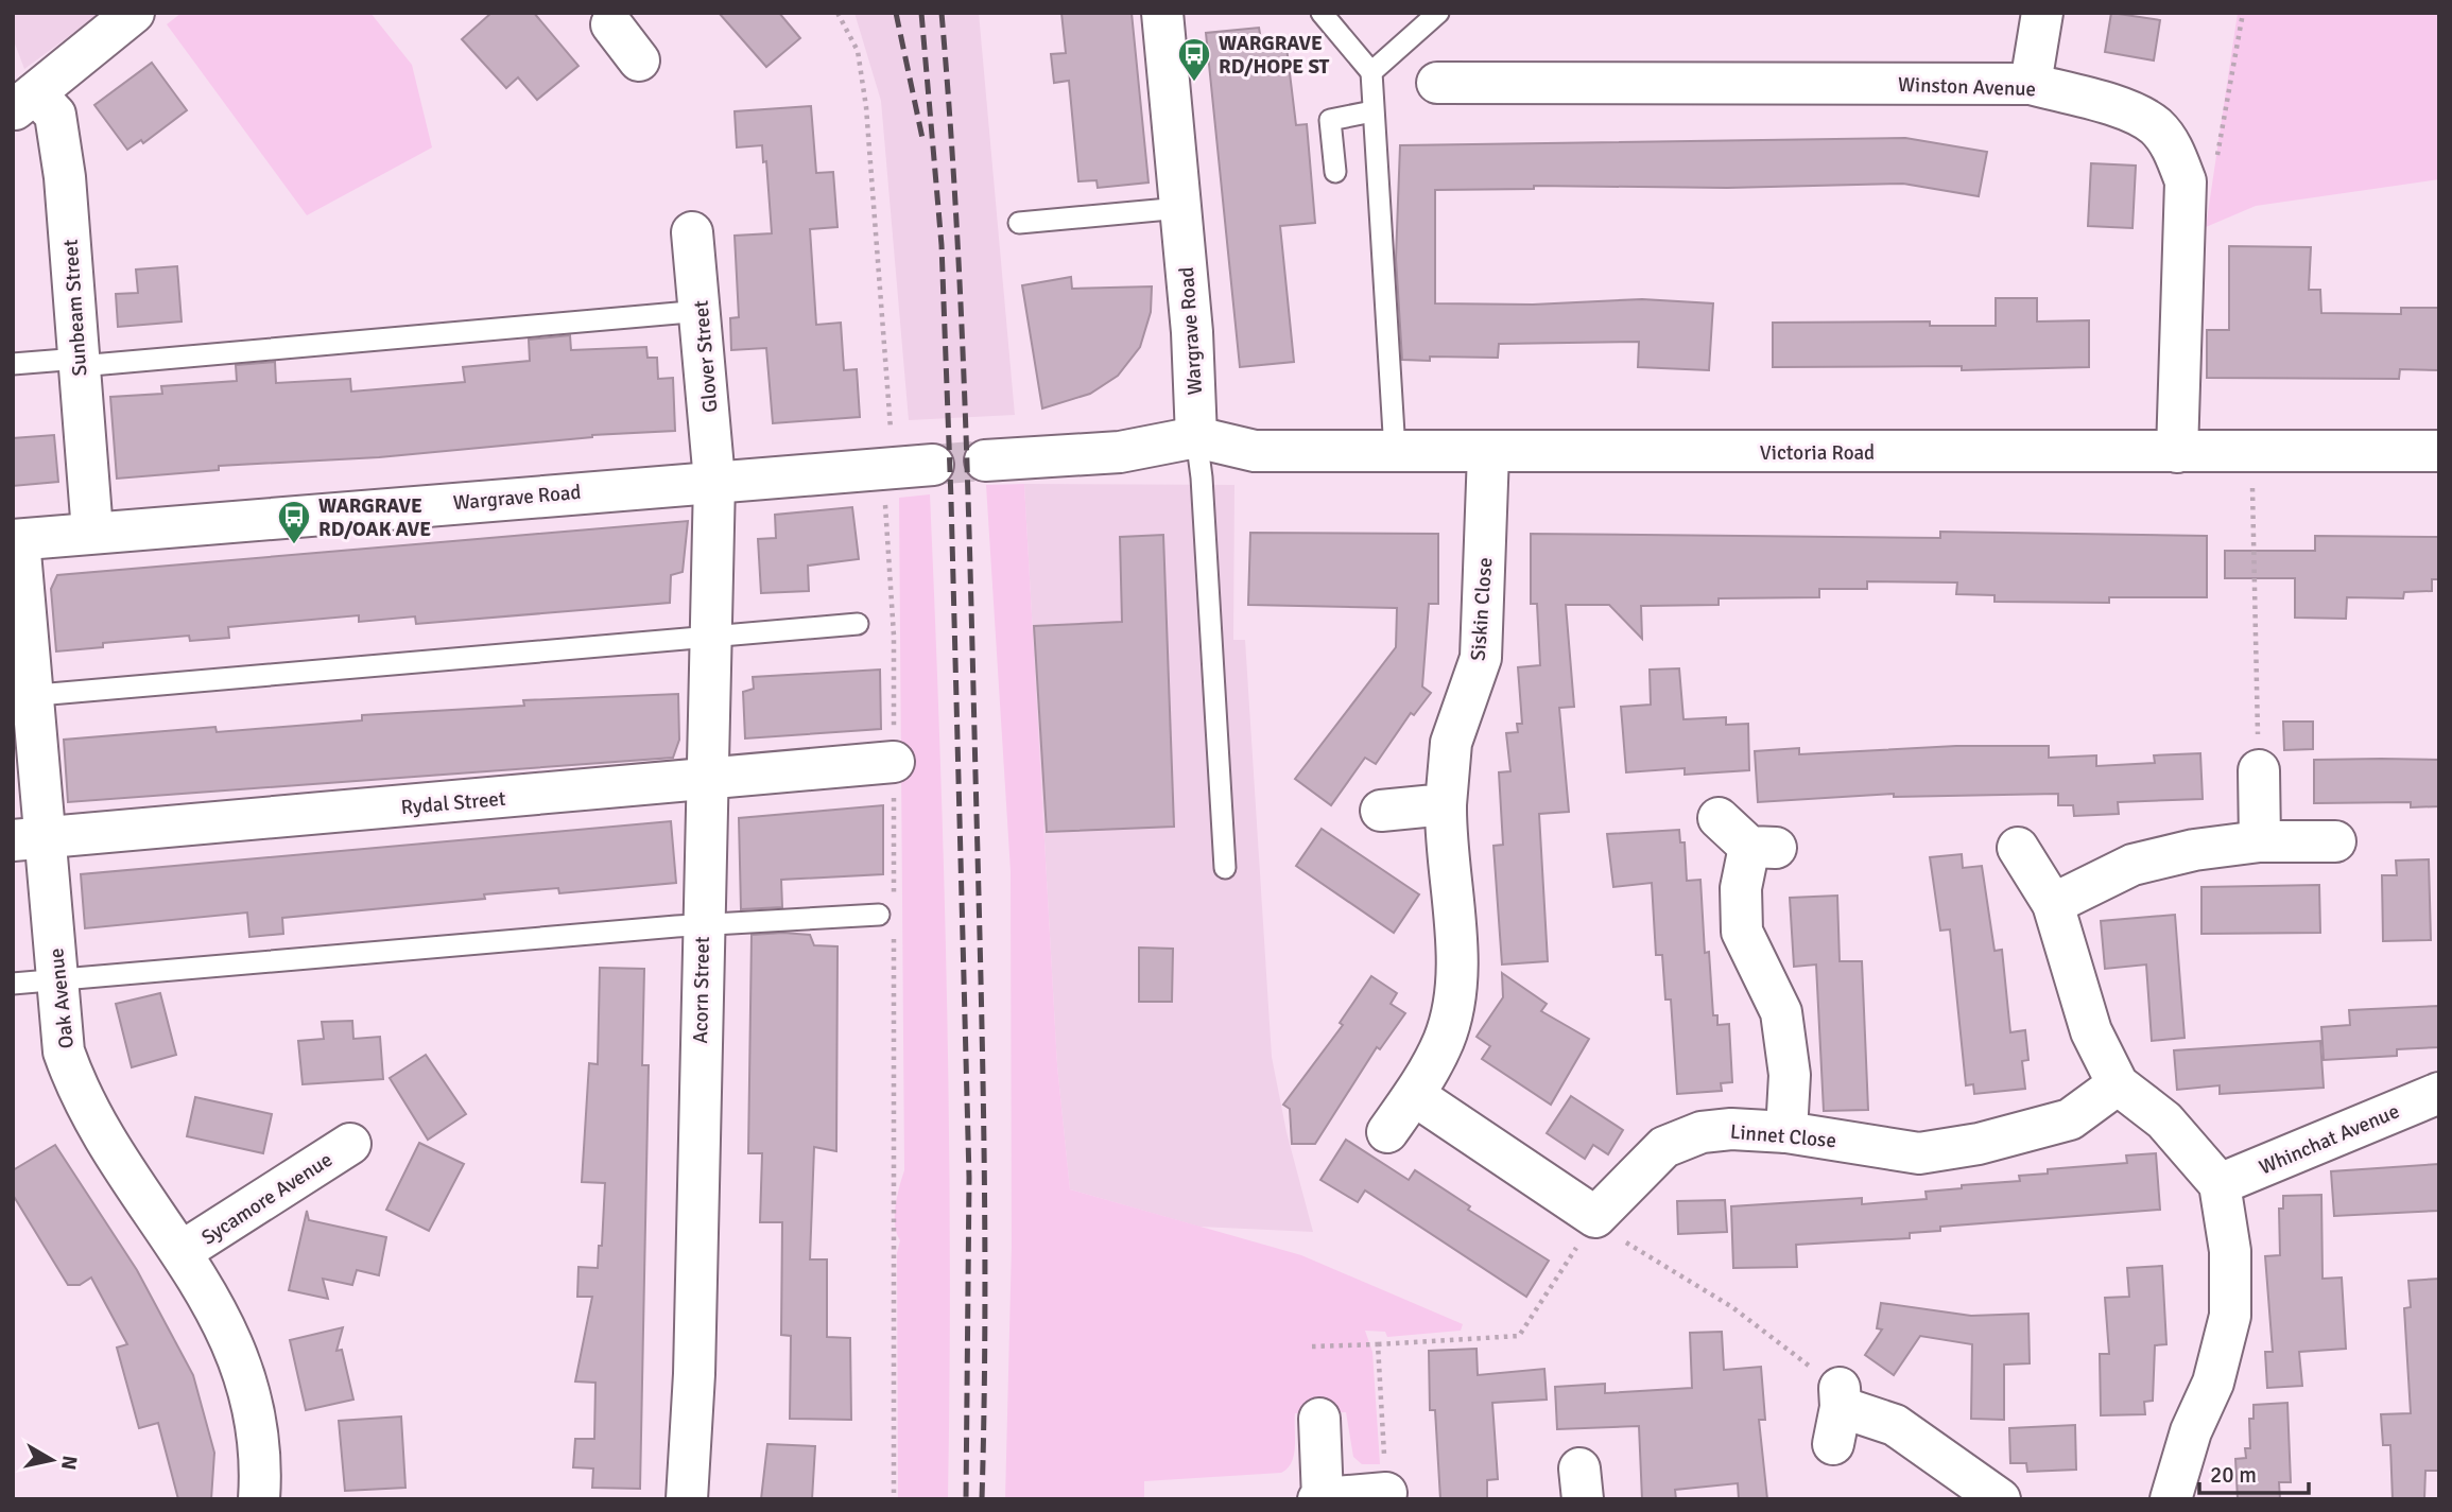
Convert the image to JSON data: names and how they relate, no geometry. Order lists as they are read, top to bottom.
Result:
{
  "streets": {
    "street": [
      "Winston Avenue",
      "Sunbeam Street",
      "Wargrave Road",
      "Glover Street",
      "Victoria Road",
      "Siskin Close",
      "Rydal Street",
      "Acorn Street",
      "Oak Avenue",
      "Linnet Close",
      "Whinchat Avenue",
      "Sycamore Avenue"
    ]
  },
  "crossings": [
    ["Winston Avenue", "Victoria Road"],
    ["Sunbeam Street", "Wargrave Road"],
    ["Wargrave Road", "Glover Street"],
    ["Wargrave Road", "Victoria Road"],
    ["Wargrave Road", "Acorn Street"],
    ["Wargrave Road", "Oak Avenue"],
    ["Glover Street", "Acorn Street"],
    ["Victoria Road", "Siskin Close"],
    ["Rydal Street", "Acorn Street"],
    ["Rydal Street", "Oak Avenue"],
    ["Oak Avenue", "Sycamore Avenue"]
  ],
  "places": {
    "bus stop": ["WARGRAVE RD/HOPE ST", "WARGRAVE RD/OAK AVE"]
  },
  "scale_bar": "20 m",
  "north": "right"
}
